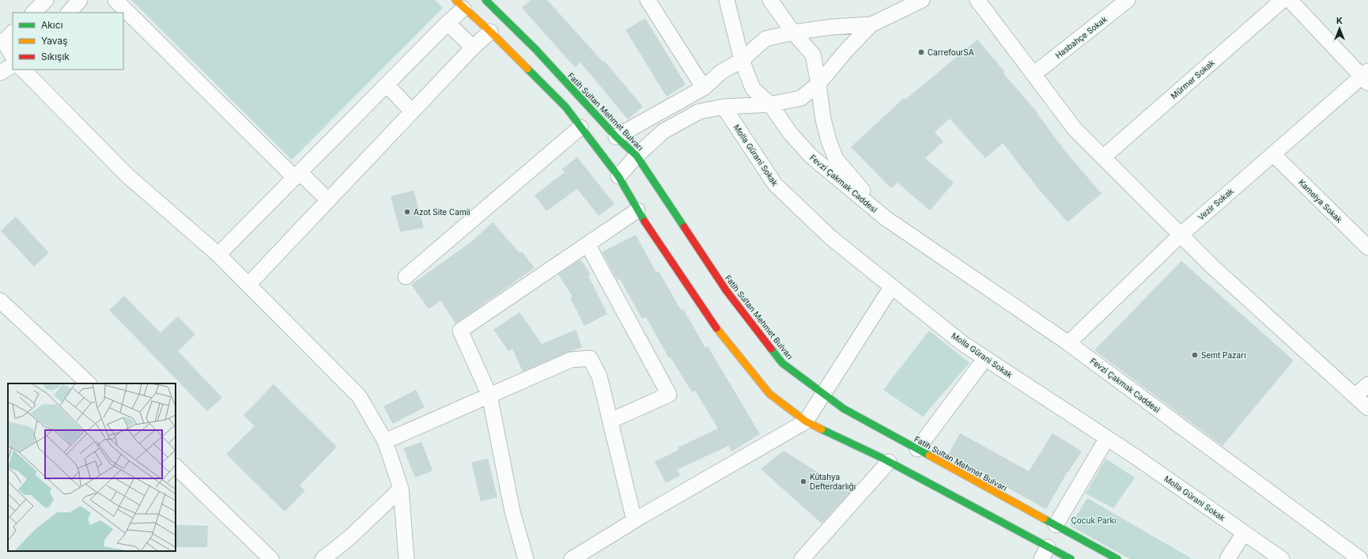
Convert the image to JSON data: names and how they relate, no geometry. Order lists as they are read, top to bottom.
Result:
{
  "streets": {
    "main road": ["Fatih Sultan Mehmet Bulvarı"],
    "street": [
      "Hasbahçe Sokak",
      "Mürmer Sokak",
      "Molla Gürani Sokak",
      "Fevzi Çakmak Caddesi",
      "Kamelya Sokak",
      "Vezir Sokak"
    ]
  },
  "crossings": [
    ["Fevzi Çakmak Caddesi", "Vezir Sokak"],
    ["Kamelya Sokak", "Vezir Sokak"]
  ],
  "parks": ["Çocuk Parkı"],
  "places": [
    "CarrefourSA",
    "Azot Site Camii",
    "Semt Pazarı",
    "Kütahya Defterdarlığı"
  ],
  "legend": ["Akıcı", "Yavaş", "Sıkışık"],
  "north": "top"
}
